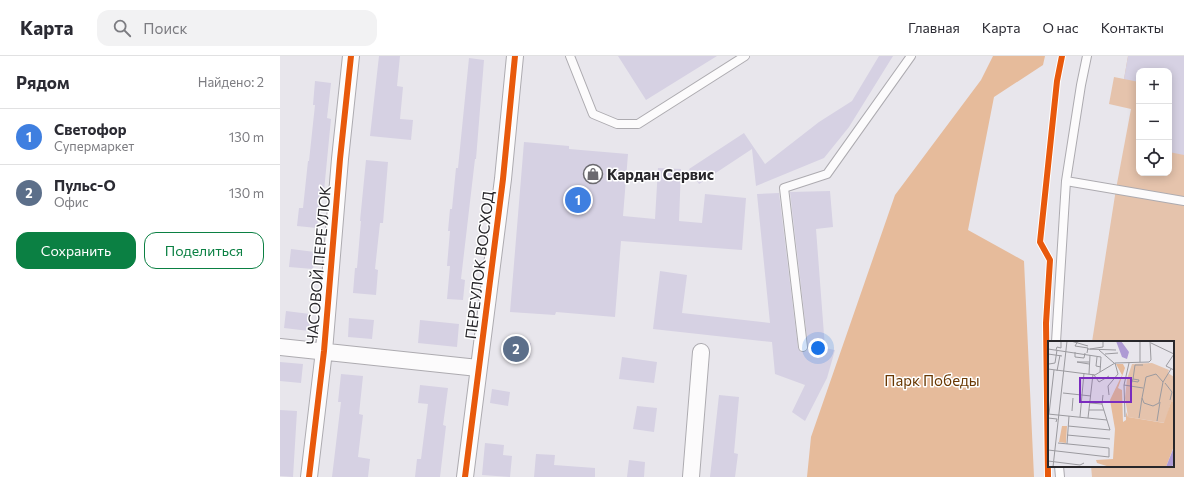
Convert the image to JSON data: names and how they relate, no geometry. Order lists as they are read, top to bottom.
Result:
{
  "streets": {
    "street": ["ЧАСОВОЙ ПЕРЕУЛОК", "ПЕРЕУЛОК ВОСХОД"]
  },
  "parks": ["Парк Победы"],
  "places": {
    "shop": ["Кардан Сервис"]
  },
  "page": {
    "header": "Карта",
    "search": "Поиск",
    "nav": [
      "Главная",
      "Карта",
      "О нас",
      "Контакты"
    ],
    "heading": ["Рядом", "Найдено: 2"],
    "map_buttons": ["+", "−"],
    "list": [
      {
        "mark": "1",
        "name": "Светофор",
        "note": "Супермаркет",
        "value": "130 m"
      },
      {
        "mark": "2",
        "name": "Пульс-О",
        "note": "Офис",
        "value": "130 m"
      }
    ],
    "pins": ["1", "2"],
    "buttons": ["Сохранить", "Поделиться"]
  }
}
